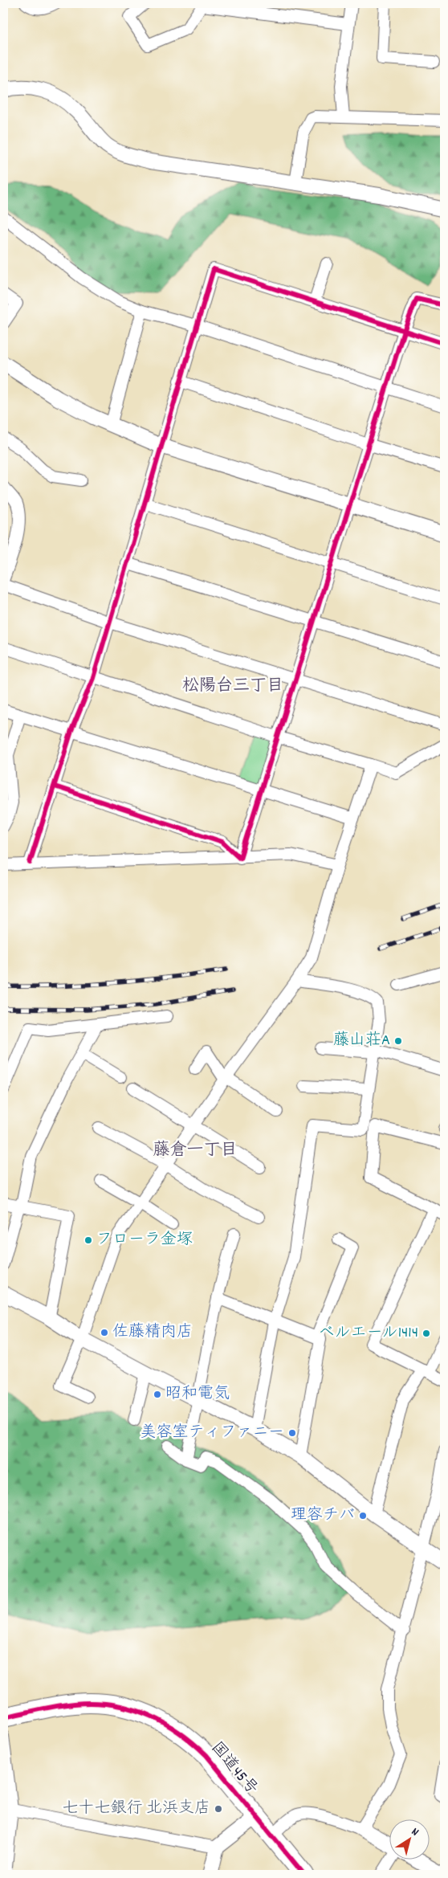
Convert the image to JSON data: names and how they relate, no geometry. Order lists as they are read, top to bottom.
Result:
{
  "streets": {
    "highway": ["国道45号"]
  },
  "districts": ["松陽台三丁目", "藤倉一丁目"],
  "places": [
    "藤山荘A",
    "フローラ金塚",
    "佐藤精肉店",
    "ベルエール1414",
    "昭和電気",
    "美容室ティファニー",
    "理容チバ",
    "七十七銀行 北浜支店"
  ],
  "north": "top right"
}
